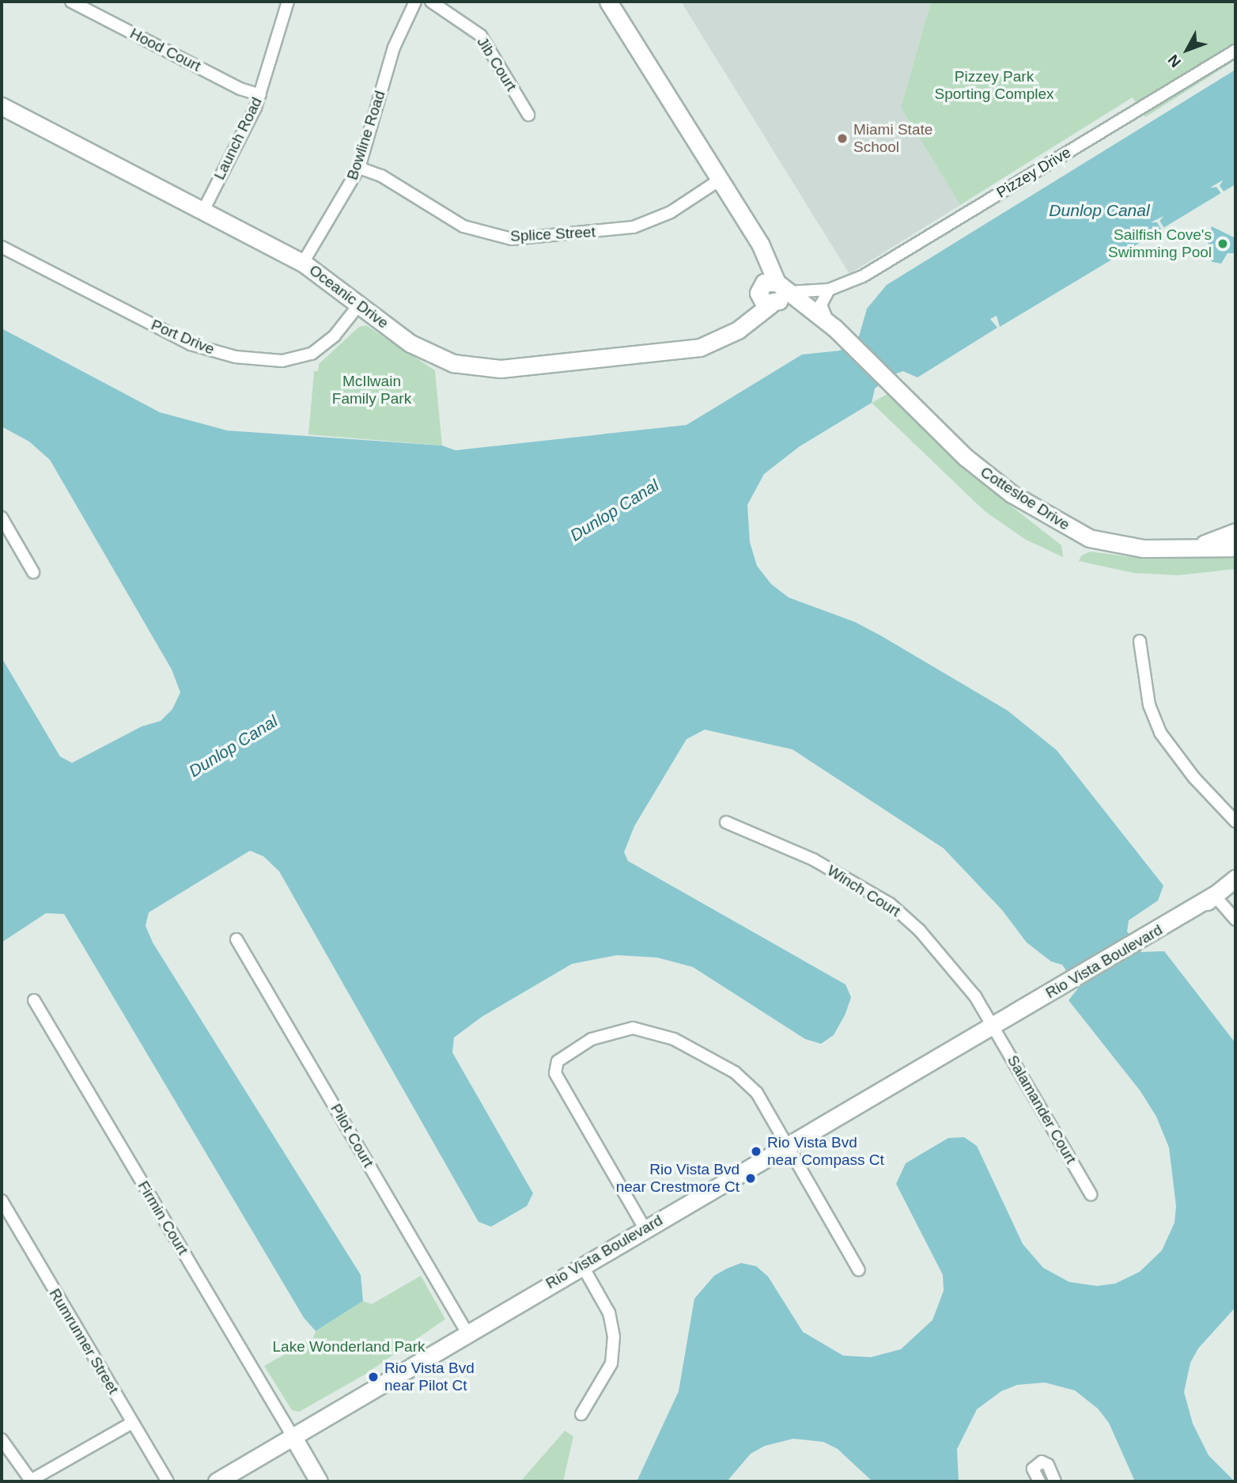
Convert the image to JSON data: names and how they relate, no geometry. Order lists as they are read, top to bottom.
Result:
{
  "streets": {
    "street": [
      "Hood Court",
      "Jib Court",
      "Bowline Road",
      "Launch Road",
      "Pizzey Drive",
      "Splice Street",
      "Oceanic Drive",
      "Port Drive",
      "Cottesloe Drive",
      "Winch Court",
      "Rio Vista Boulevard",
      "Salamander Court",
      "Pilot Court",
      "Firmin Court",
      "Rumrunner Street"
    ]
  },
  "crossings": [
    ["Hood Court", "Launch Road"],
    ["Bowline Road", "Splice Street"],
    ["Bowline Road", "Oceanic Drive"],
    ["Launch Road", "Oceanic Drive"],
    ["Pizzey Drive", "Oceanic Drive"],
    ["Pizzey Drive", "Cottesloe Drive"],
    ["Oceanic Drive", "Port Drive"],
    ["Oceanic Drive", "Cottesloe Drive"],
    ["Winch Court", "Rio Vista Boulevard"],
    ["Winch Court", "Salamander Court"],
    ["Rio Vista Boulevard", "Salamander Court"],
    ["Rio Vista Boulevard", "Pilot Court"],
    ["Rio Vista Boulevard", "Firmin Court"]
  ],
  "water": ["Dunlop Canal"],
  "parks": ["Pizzey Park Sporting Complex", "McIlwain Family Park", "Lake Wonderland Park"],
  "places": [
    "Miami State School",
    "Sailfish Cove's Swimming Pool",
    "Rio Vista Bvd near Compass Ct",
    "Rio Vista Bvd near Crestmore Ct",
    "Rio Vista Bvd near Pilot Ct"
  ],
  "north": "bottom left"
}
